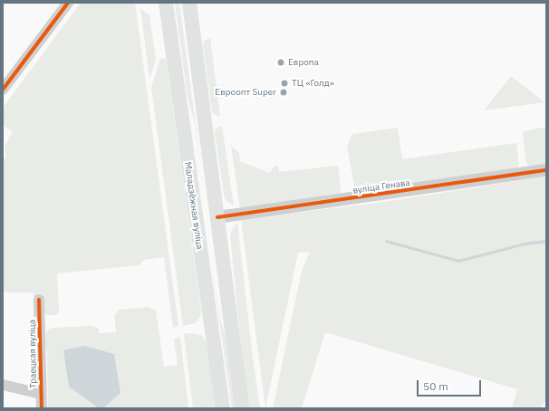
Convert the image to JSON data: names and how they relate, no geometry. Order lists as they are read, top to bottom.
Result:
{
  "streets": {
    "main road": ["вуліца Генава", "Маладзёжная вуліца"],
    "street": ["Траецкая вуліца"]
  },
  "crossings": [
    ["вуліца Генава", "Маладзёжная вуліца"]
  ],
  "places": ["Европа", "ТЦ «Голд»", "Евроопт Super"],
  "scale_bar": "50 m"
}
